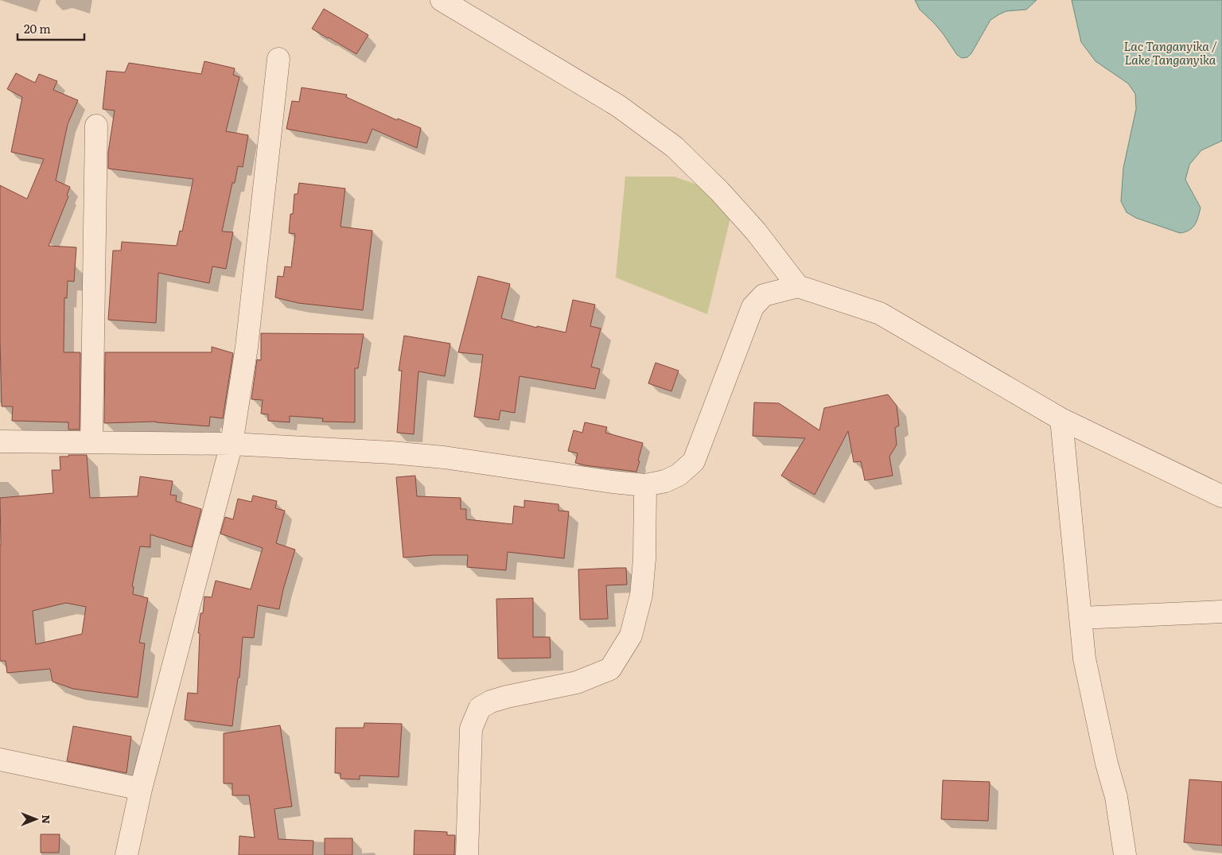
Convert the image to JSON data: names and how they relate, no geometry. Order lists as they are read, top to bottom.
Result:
{
  "water": ["Lac Tanganyika / Lake Tanganyika"],
  "scale_bar": "20 m",
  "north": "right"
}
